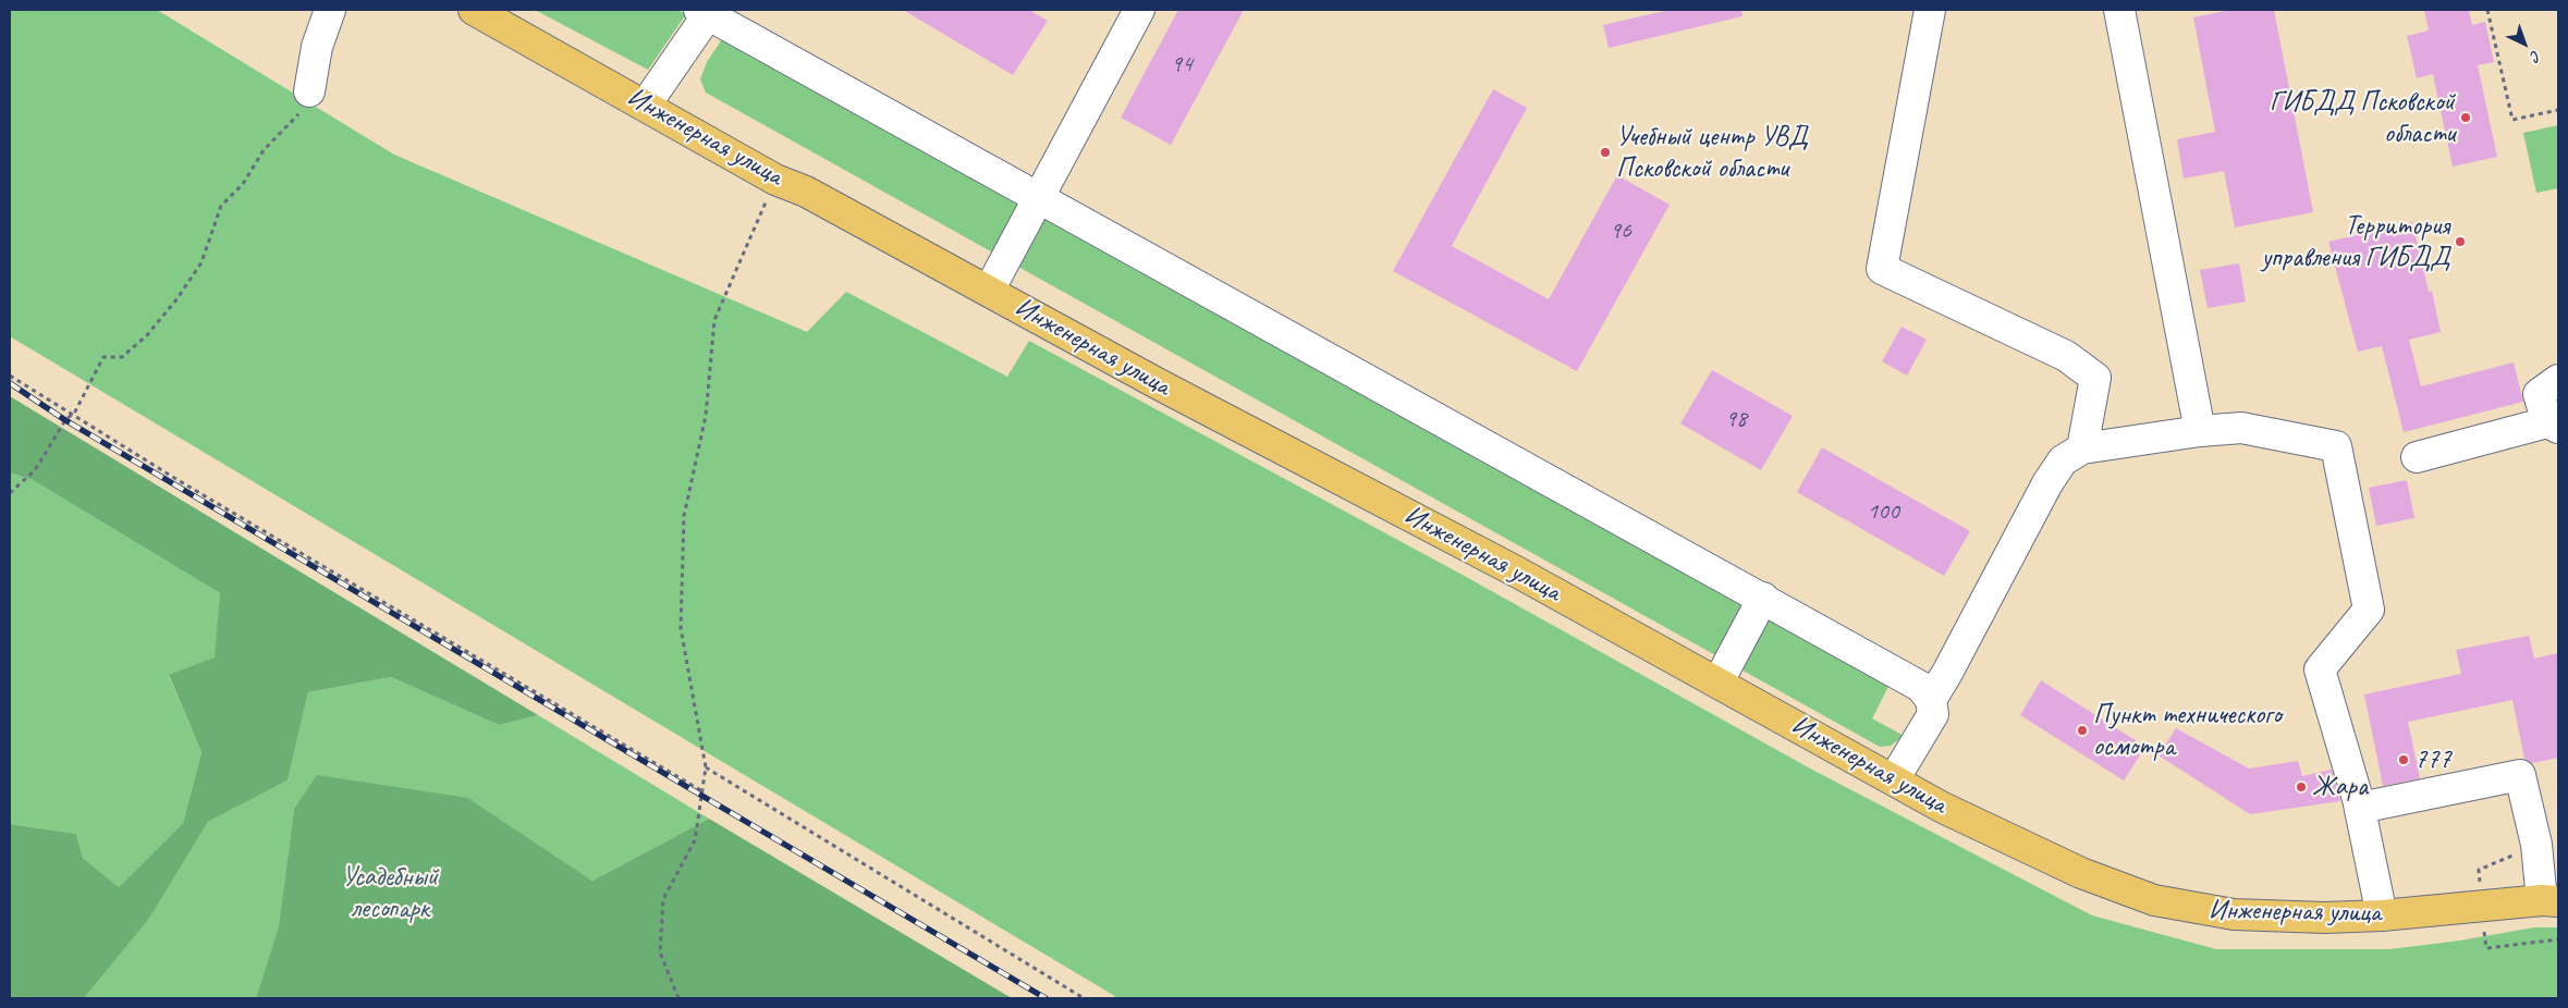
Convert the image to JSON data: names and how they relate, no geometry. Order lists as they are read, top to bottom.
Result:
{
  "streets": {
    "main road": ["Инженерная улица"]
  },
  "parks": ["Усадебный лесопарк"],
  "places": [
    "ГИБДД Псковской области",
    "Учебный центр УВД Псковской области",
    "Территория управления ГИБДД",
    "Пункт технического осмотра",
    "777",
    "Жара"
  ],
  "house_numbers": [
    "94",
    "96",
    "98",
    "100"
  ],
  "north": "bottom right"
}
